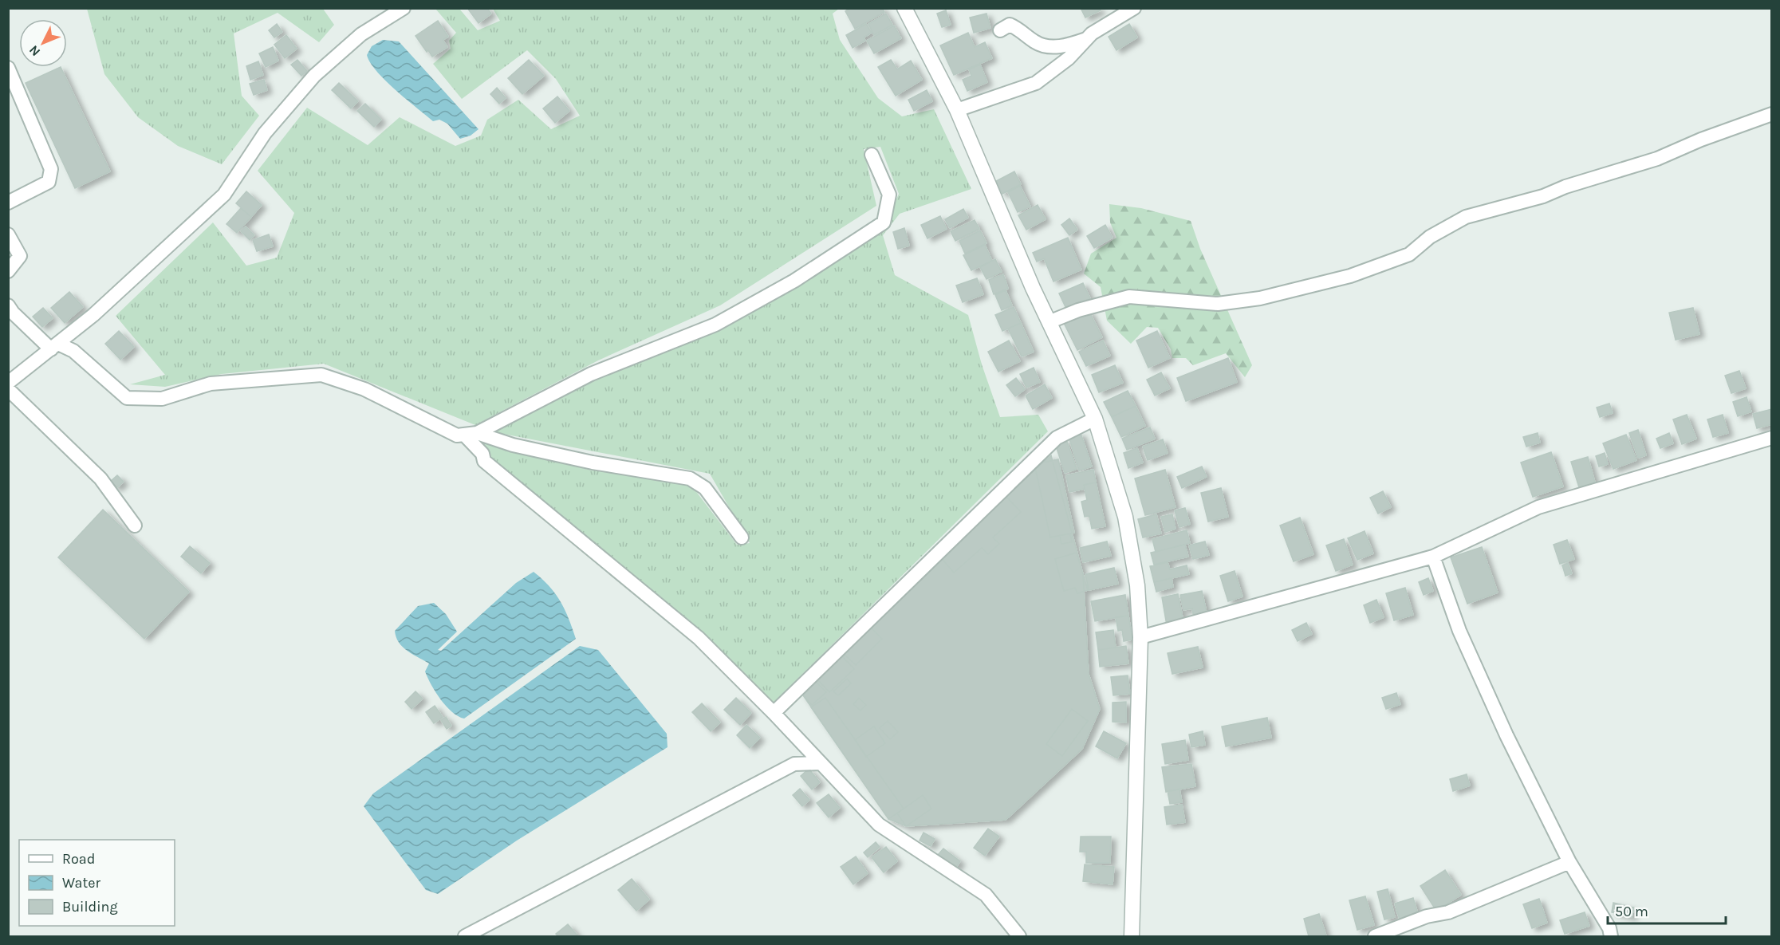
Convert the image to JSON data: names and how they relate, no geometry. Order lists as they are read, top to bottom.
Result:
{
  "legend": ["Road", "Water", "Building"],
  "scale_bar": "50 m",
  "north": "bottom left"
}
